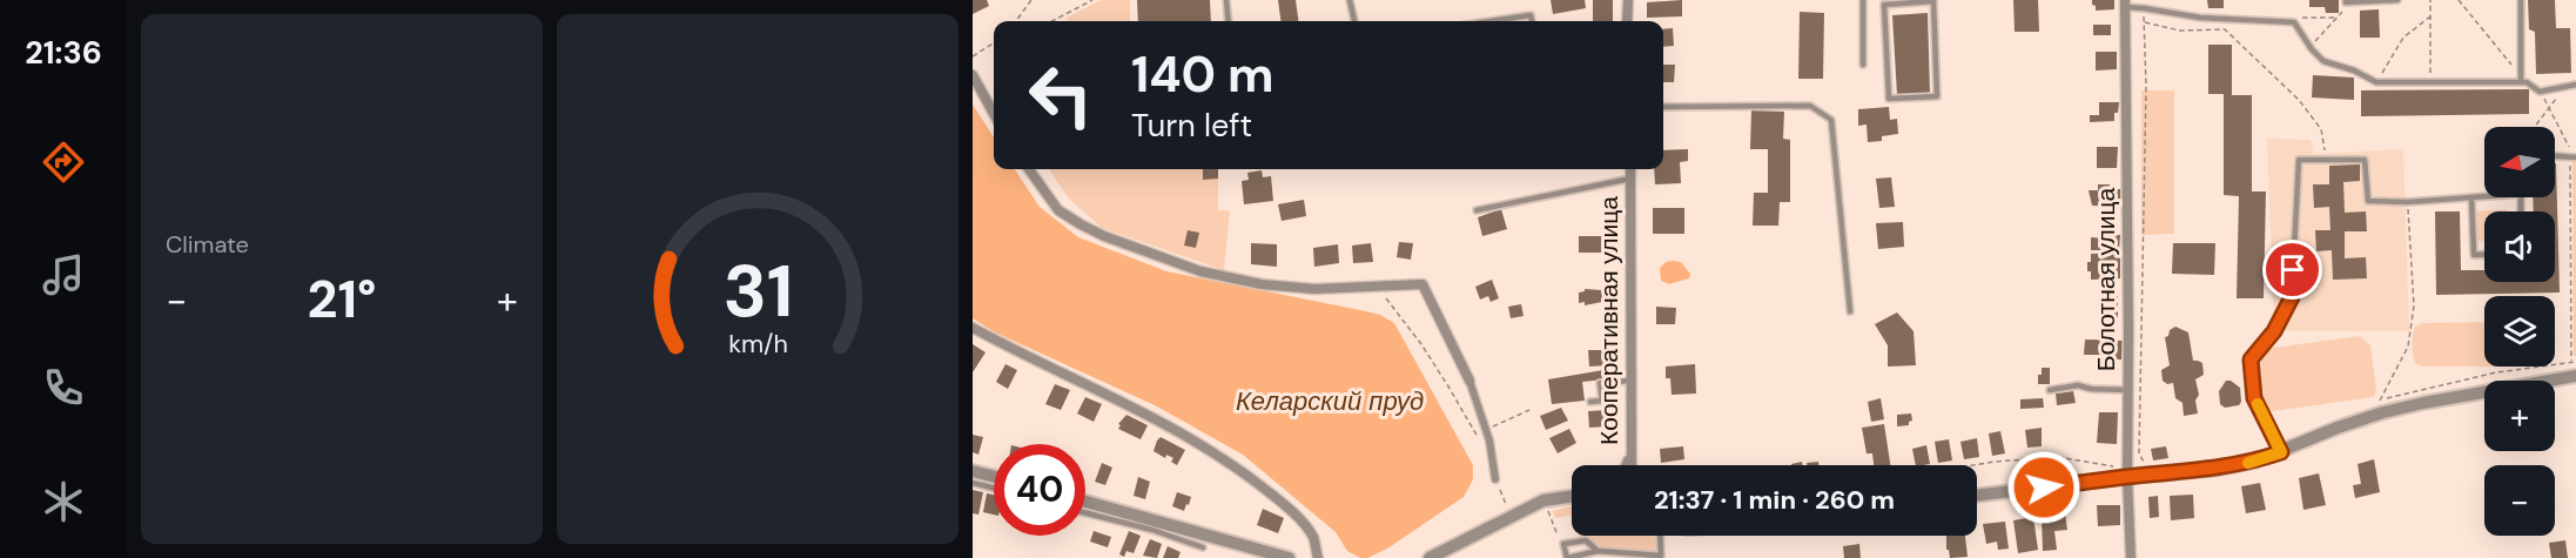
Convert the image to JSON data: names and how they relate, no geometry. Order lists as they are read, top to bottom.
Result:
{
  "streets": {
    "street": ["Болотная улица", "Кооперативная улица"]
  },
  "water": ["Келарский пруд"],
  "north": "left",
  "page": {
    "tabs": "21:36",
    "tile": "Climate",
    "turn": ["140 m", "Turn left"],
    "map_buttons": ["+", "−"],
    "heat": ["−", "21°", "+"],
    "limit": "40",
    "trip": "21:37 · 1 min · 260 m",
    "gauge": ["31", "km/h"]
  }
}
